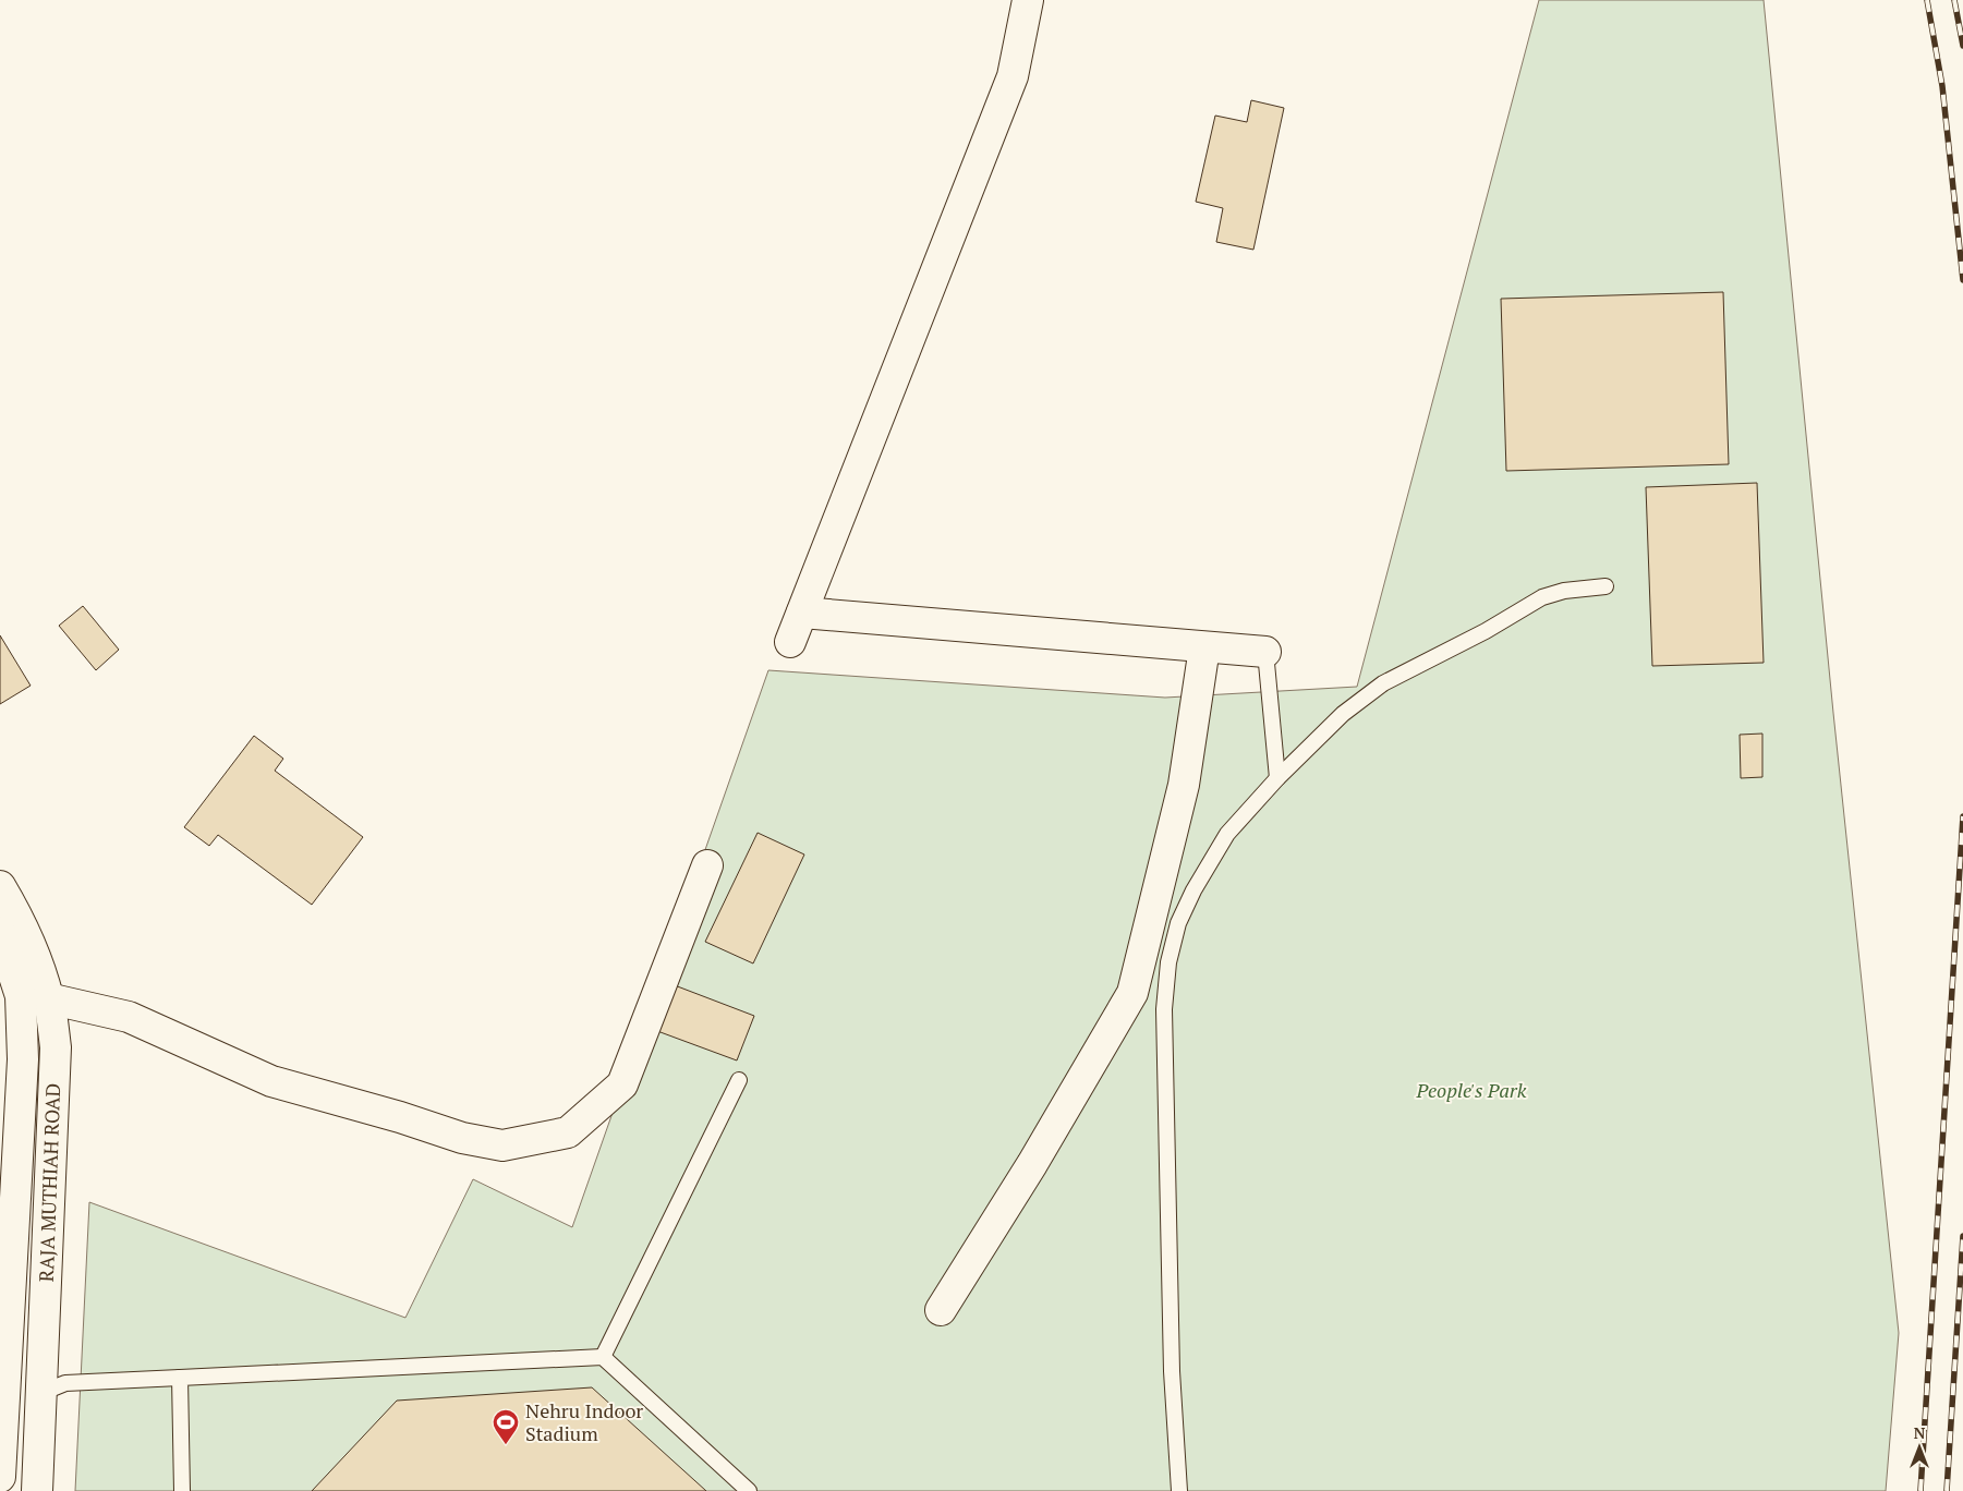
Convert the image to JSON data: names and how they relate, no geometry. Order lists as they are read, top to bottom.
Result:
{
  "streets": {
    "street": ["RAJA MUTHIAH ROAD"]
  },
  "parks": ["People's Park"],
  "places": {
    "sports": ["Nehru Indoor Stadium"]
  },
  "north": "top"
}
